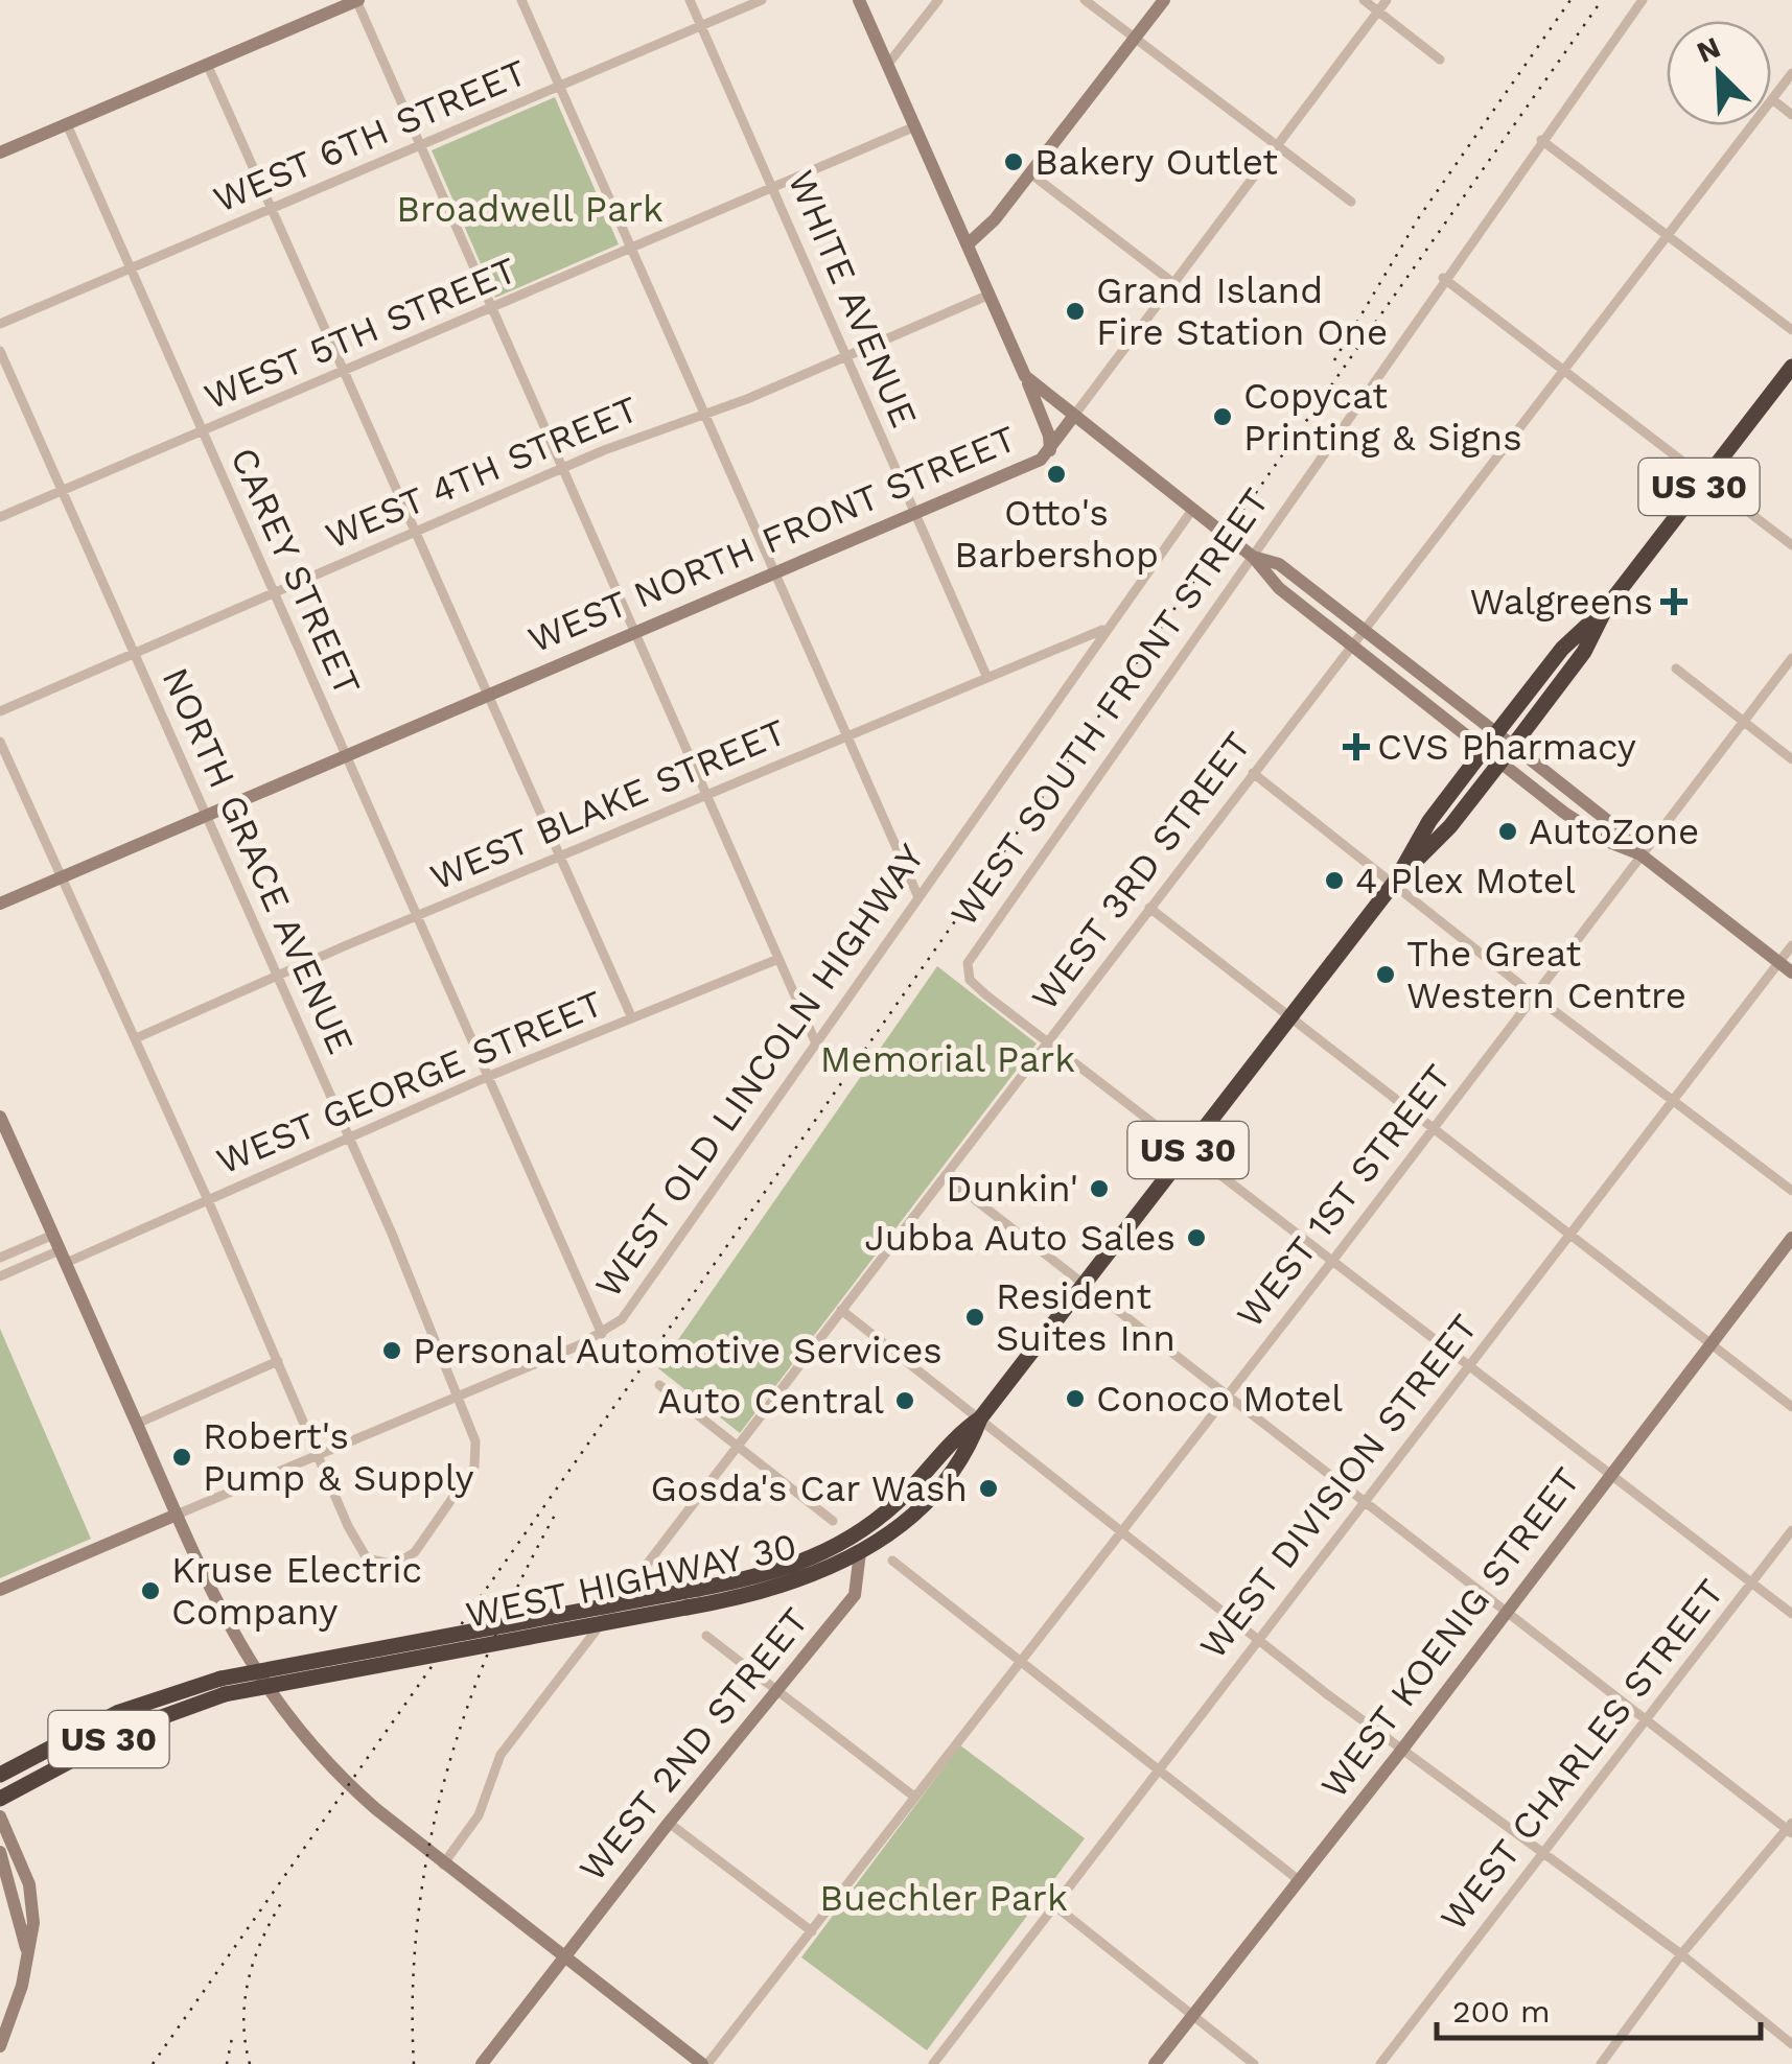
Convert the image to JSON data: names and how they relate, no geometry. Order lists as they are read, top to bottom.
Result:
{
  "streets": {
    "highway": ["US 30", "WEST HIGHWAY 30"],
    "street": [
      "WEST 6TH STREET",
      "WHITE AVENUE",
      "WEST 5TH STREET",
      "WEST 4TH STREET",
      "WEST NORTH FRONT STREET",
      "CAREY STREET",
      "WEST SOUTH FRONT STREET",
      "WEST BLAKE STREET",
      "NORTH GRACE AVENUE",
      "WEST 3RD STREET",
      "WEST OLD LINCOLN HIGHWAY",
      "WEST GEORGE STREET",
      "WEST 1ST STREET",
      "WEST DIVISION STREET",
      "WEST KOENIG STREET",
      "WEST 2ND STREET",
      "WEST CHARLES STREET"
    ]
  },
  "crossings": [
    ["WEST 6TH STREET", "WHITE AVENUE"],
    ["WEST 6TH STREET", "CAREY STREET"],
    ["WHITE AVENUE", "WEST 5TH STREET"],
    ["WHITE AVENUE", "WEST 4TH STREET"],
    ["WHITE AVENUE", "WEST NORTH FRONT STREET"],
    ["WHITE AVENUE", "WEST BLAKE STREET"],
    ["WEST 5TH STREET", "CAREY STREET"],
    ["WEST 5TH STREET", "NORTH GRACE AVENUE"],
    ["WEST 4TH STREET", "CAREY STREET"],
    ["WEST 4TH STREET", "NORTH GRACE AVENUE"],
    ["US 30", "WEST HIGHWAY 30"],
    ["US 30", "WEST 2ND STREET"],
    ["WEST NORTH FRONT STREET", "CAREY STREET"],
    ["WEST NORTH FRONT STREET", "NORTH GRACE AVENUE"],
    ["CAREY STREET", "WEST BLAKE STREET"],
    ["CAREY STREET", "WEST OLD LINCOLN HIGHWAY"],
    ["CAREY STREET", "WEST GEORGE STREET"],
    ["WEST SOUTH FRONT STREET", "WEST 3RD STREET"],
    ["WEST BLAKE STREET", "NORTH GRACE AVENUE"],
    ["WEST BLAKE STREET", "WEST OLD LINCOLN HIGHWAY"],
    ["NORTH GRACE AVENUE", "WEST OLD LINCOLN HIGHWAY"],
    ["NORTH GRACE AVENUE", "WEST GEORGE STREET"],
    ["WEST HIGHWAY 30", "WEST 2ND STREET"]
  ],
  "parks": ["Broadwell Park", "Memorial Park", "Buechler Park"],
  "places": {
    "other": [
      "Bakery Outlet",
      "Grand Island Fire Station One",
      "Copycat Printing & Signs",
      "Otto's Barbershop",
      "AutoZone",
      "4 Plex Motel",
      "The Great Western Centre",
      "Dunkin'",
      "Jubba Auto Sales",
      "Resident Suites Inn",
      "Personal Automotive Services",
      "Conoco Motel",
      "Auto Central",
      "Robert's Pump & Supply",
      "Gosda's Car Wash",
      "Kruse Electric Company"
    ],
    "health": ["Walgreens", "CVS Pharmacy"]
  },
  "scale_bar": "200 m",
  "north": "top left"
}
